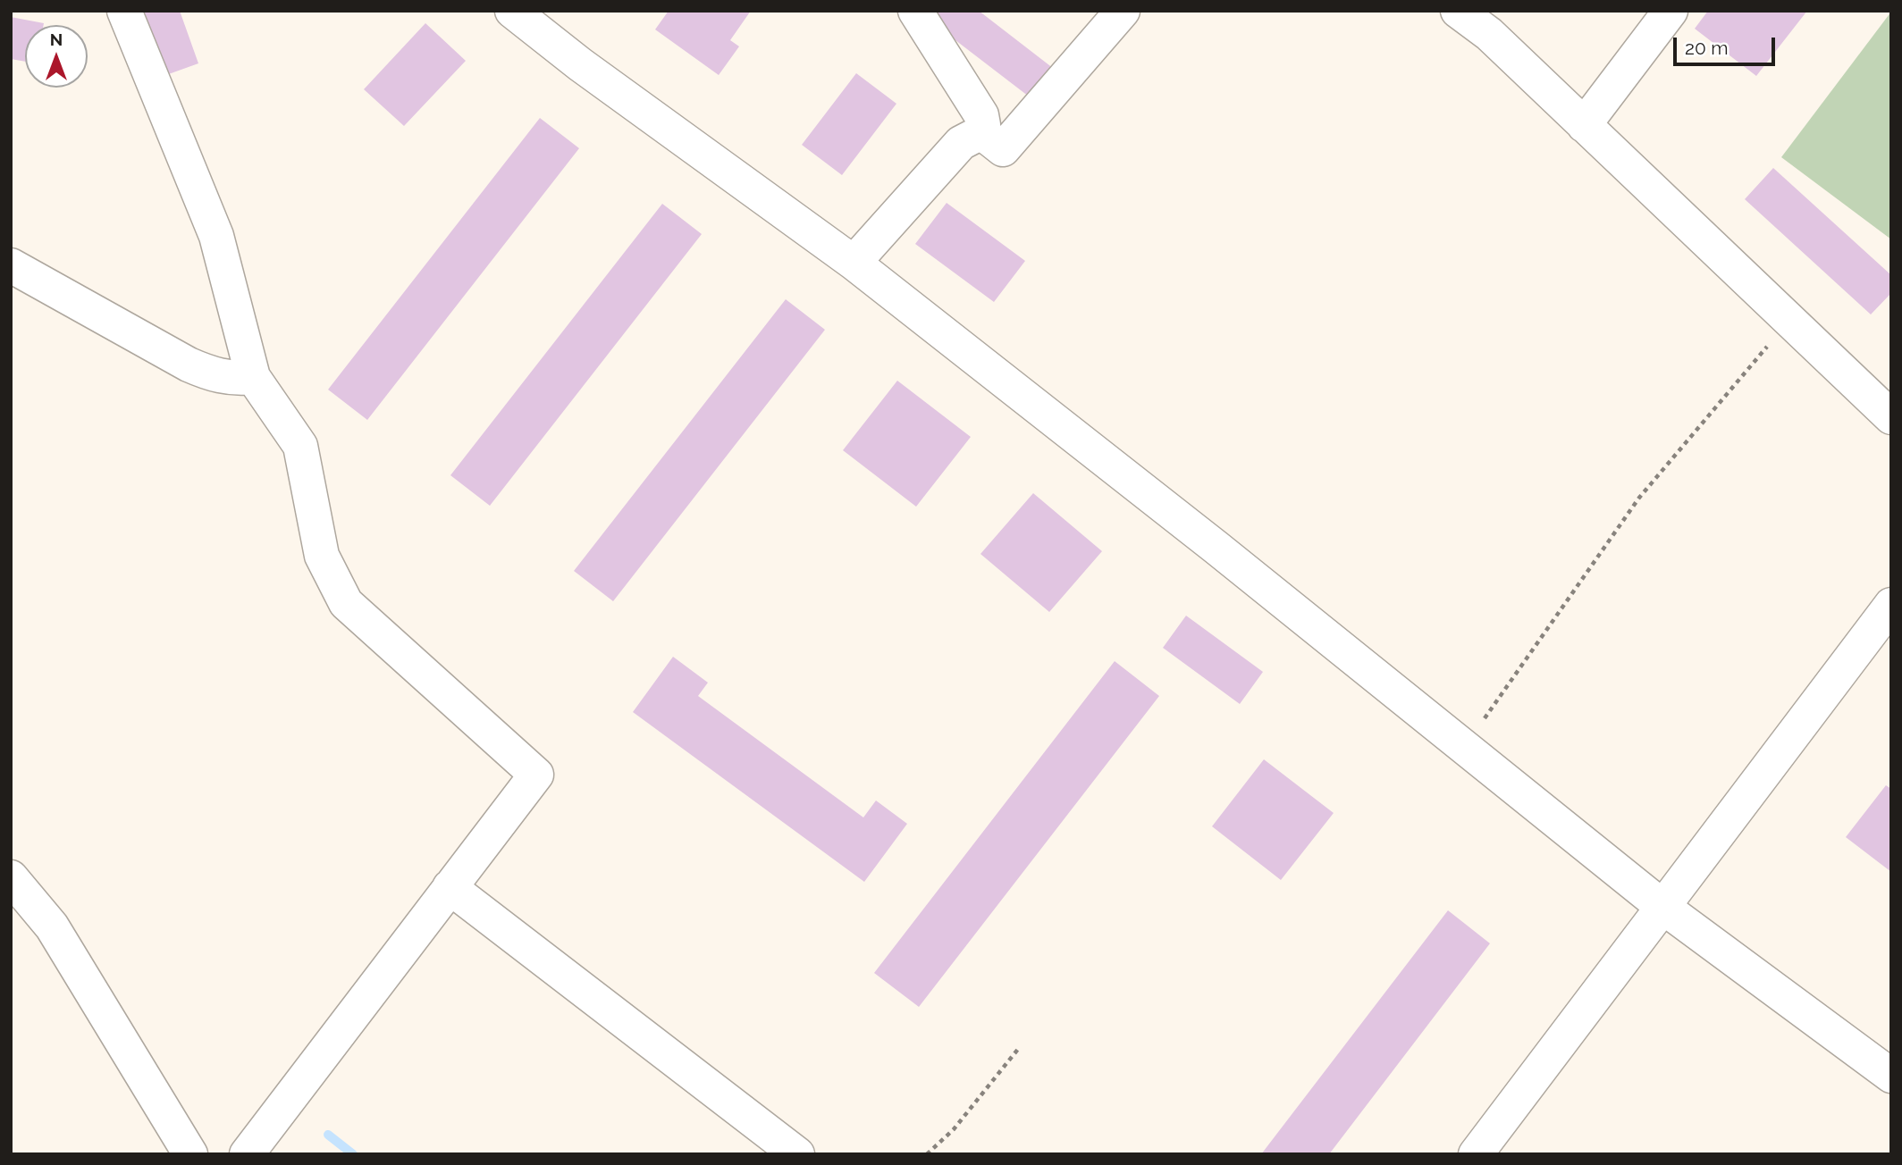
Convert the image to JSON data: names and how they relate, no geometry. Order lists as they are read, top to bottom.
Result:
{
  "scale_bar": "20 m",
  "north": "top"
}
